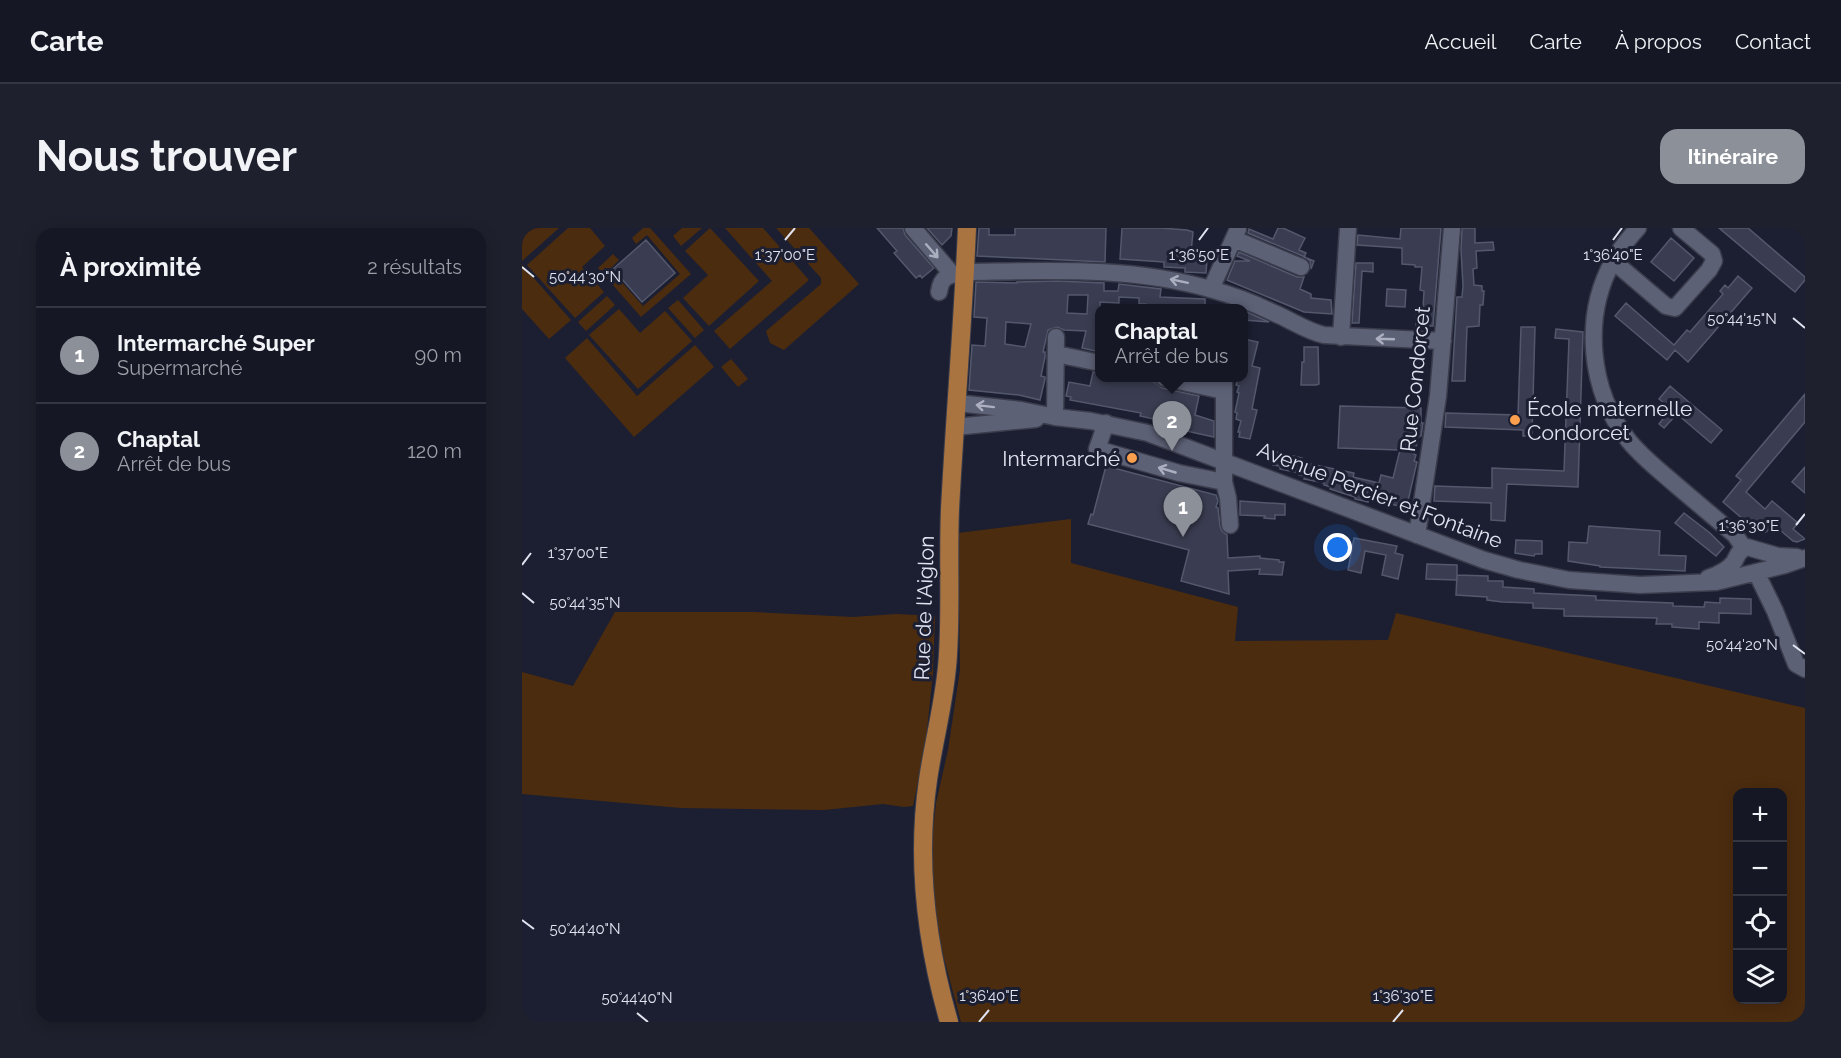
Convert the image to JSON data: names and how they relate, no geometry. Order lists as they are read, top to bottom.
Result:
{
  "streets": {
    "main road": ["Rue de l'Aiglon"],
    "street": ["Rue Condorcet", "Avenue Percier et Fontaine"]
  },
  "crossings": [
    ["Rue Condorcet", "Avenue Percier et Fontaine"],
    ["Avenue Percier et Fontaine", "Rue de l'Aiglon"]
  ],
  "places": ["École maternelle Condorcet", "Intermarché"],
  "page": {
    "header": "Carte",
    "nav": [
      "Accueil",
      "Carte",
      "À propos",
      "Contact"
    ],
    "buttons": "Itinéraire",
    "title": "Nous trouver",
    "heading": ["À proximité", "2 résultats"],
    "popup": ["Chaptal", "Arrêt de bus"],
    "list": [
      {
        "mark": "1",
        "name": "Intermarché Super",
        "note": "Supermarché",
        "value": "90 m"
      },
      {
        "mark": "2",
        "name": "Chaptal",
        "note": "Arrêt de bus",
        "value": "120 m"
      }
    ],
    "pins": ["2", "1"],
    "map_buttons": ["+", "−"]
  },
  "coordinates": [
    "1°37'00\"E",
    "1°36'50\"E",
    "1°36'40\"E",
    "50°44'30\"N",
    "50°44'15\"N",
    "1°36'30\"E",
    "50°44'35\"N",
    "50°44'20\"N",
    "50°44'40\"N"
  ]
}
